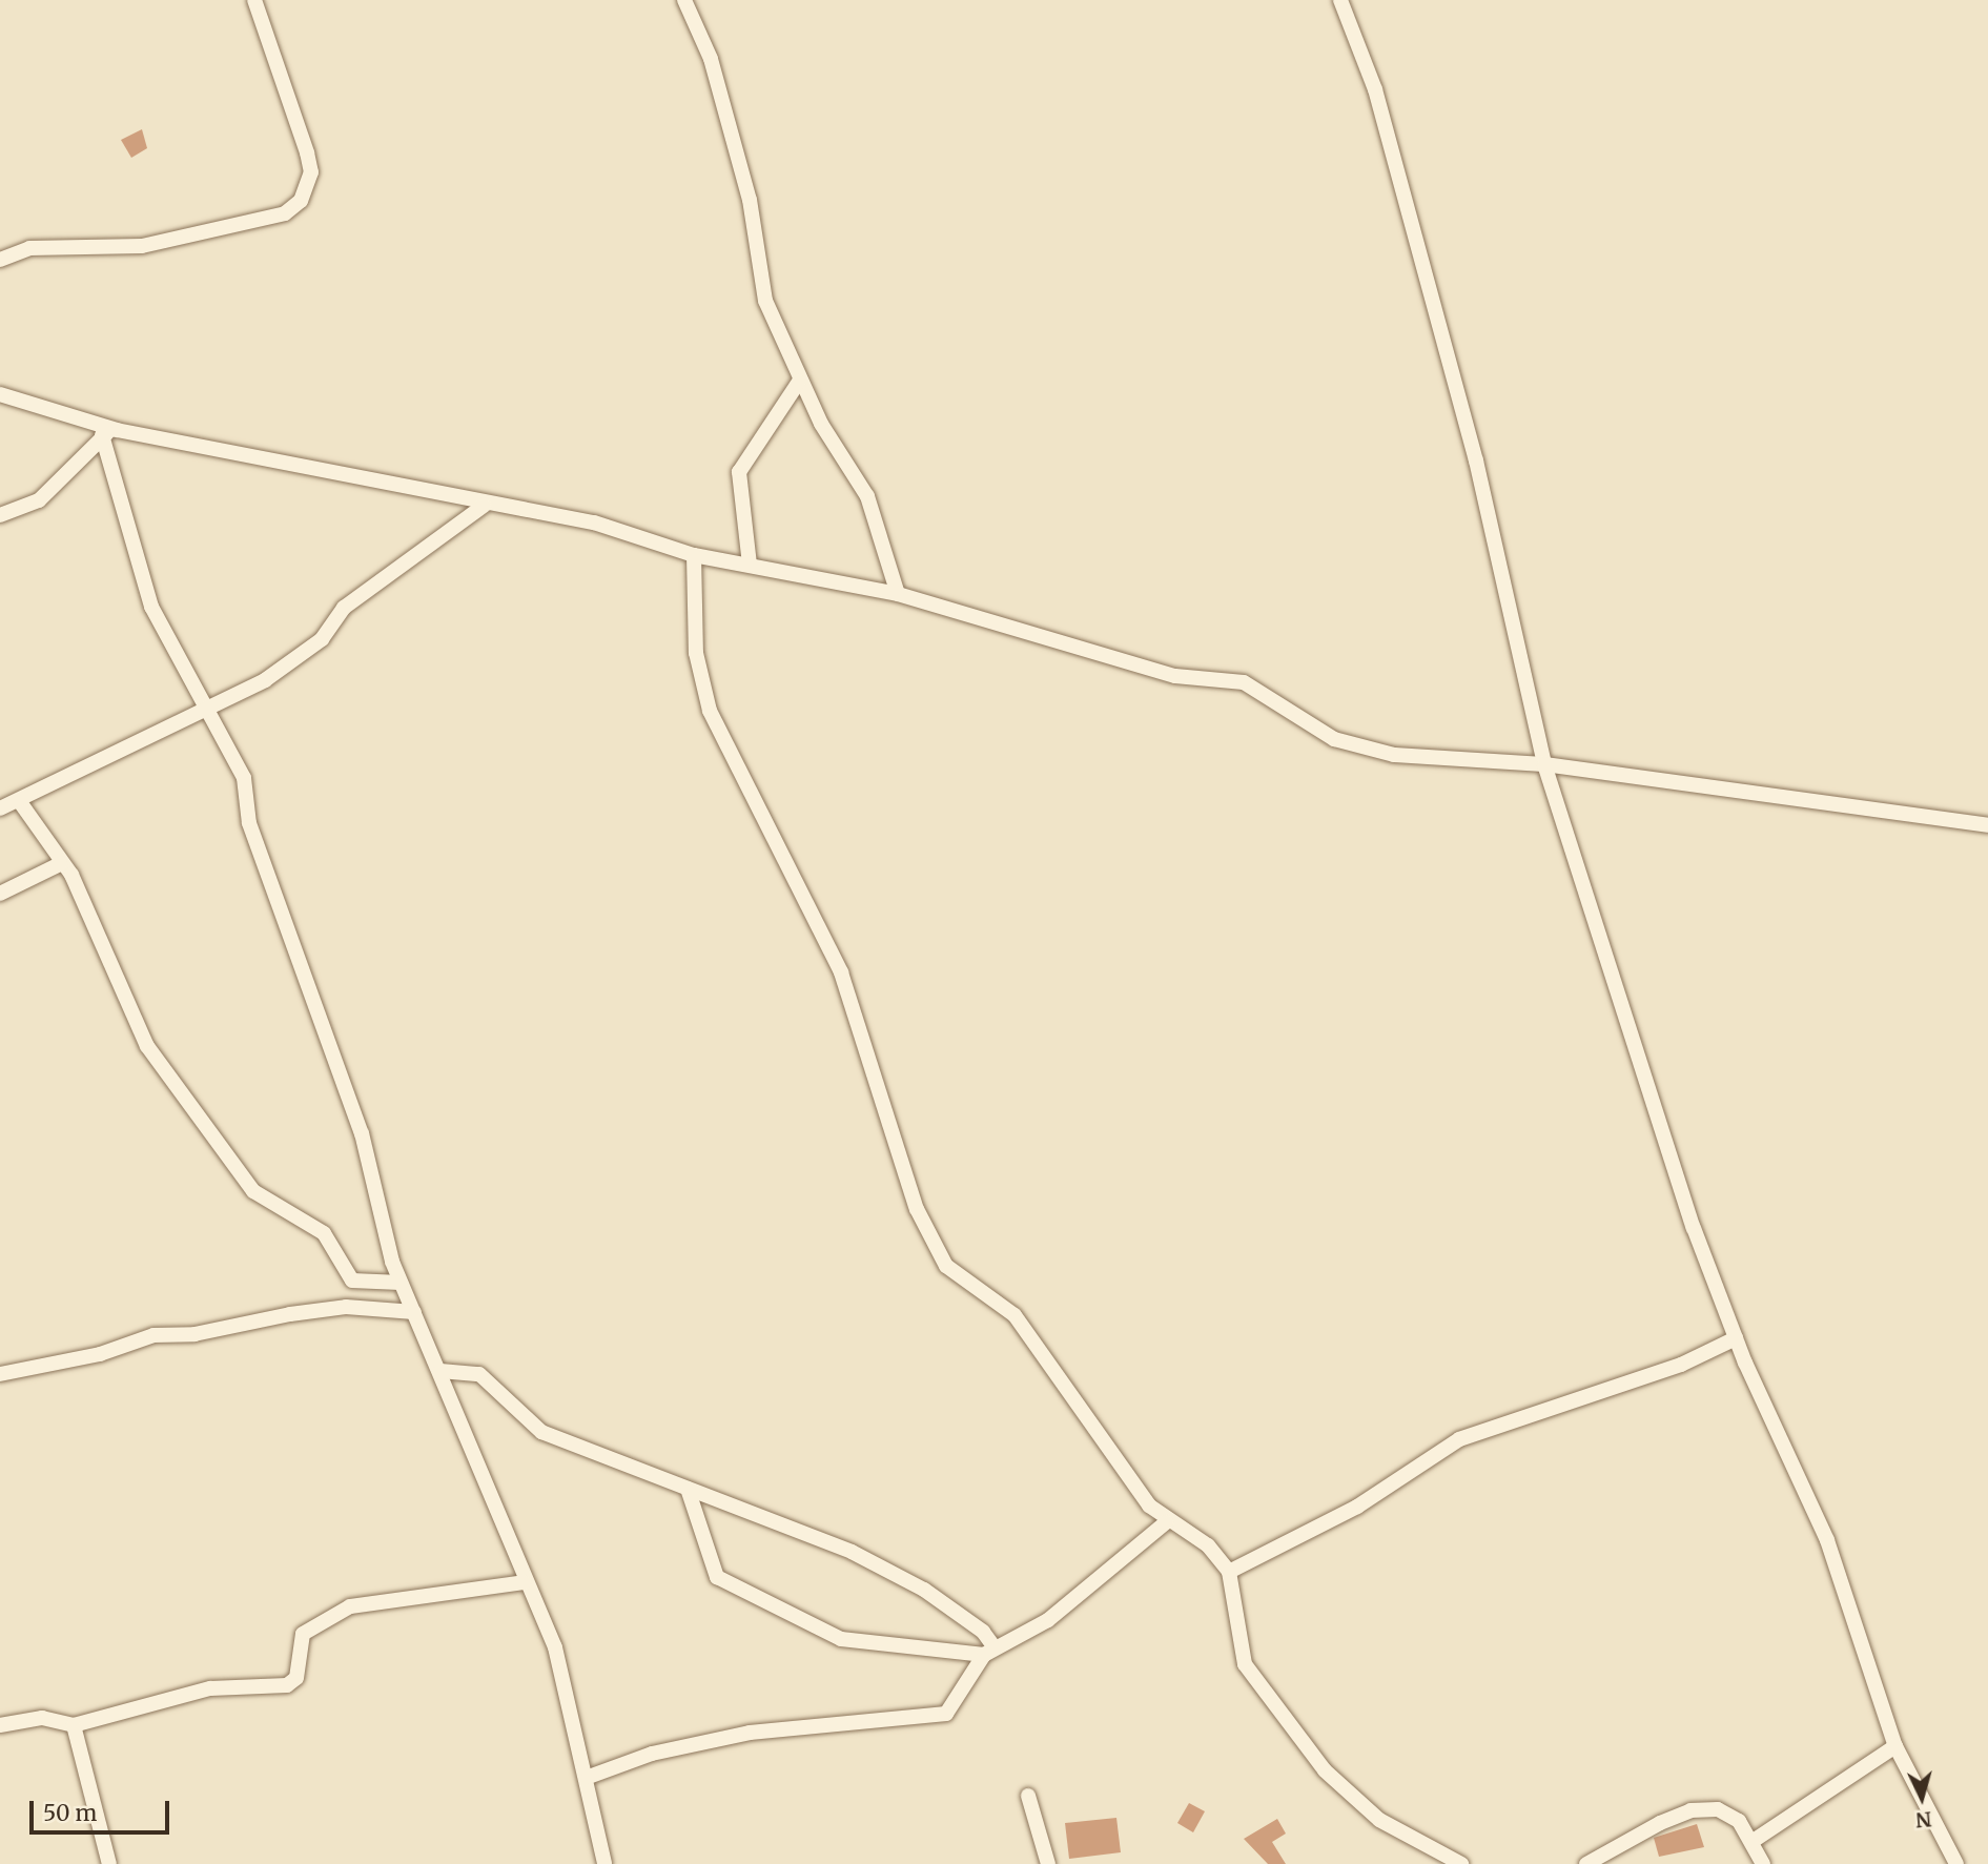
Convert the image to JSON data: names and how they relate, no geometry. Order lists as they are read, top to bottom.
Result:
{
  "scale_bar": "50 m",
  "north": "bottom"
}
